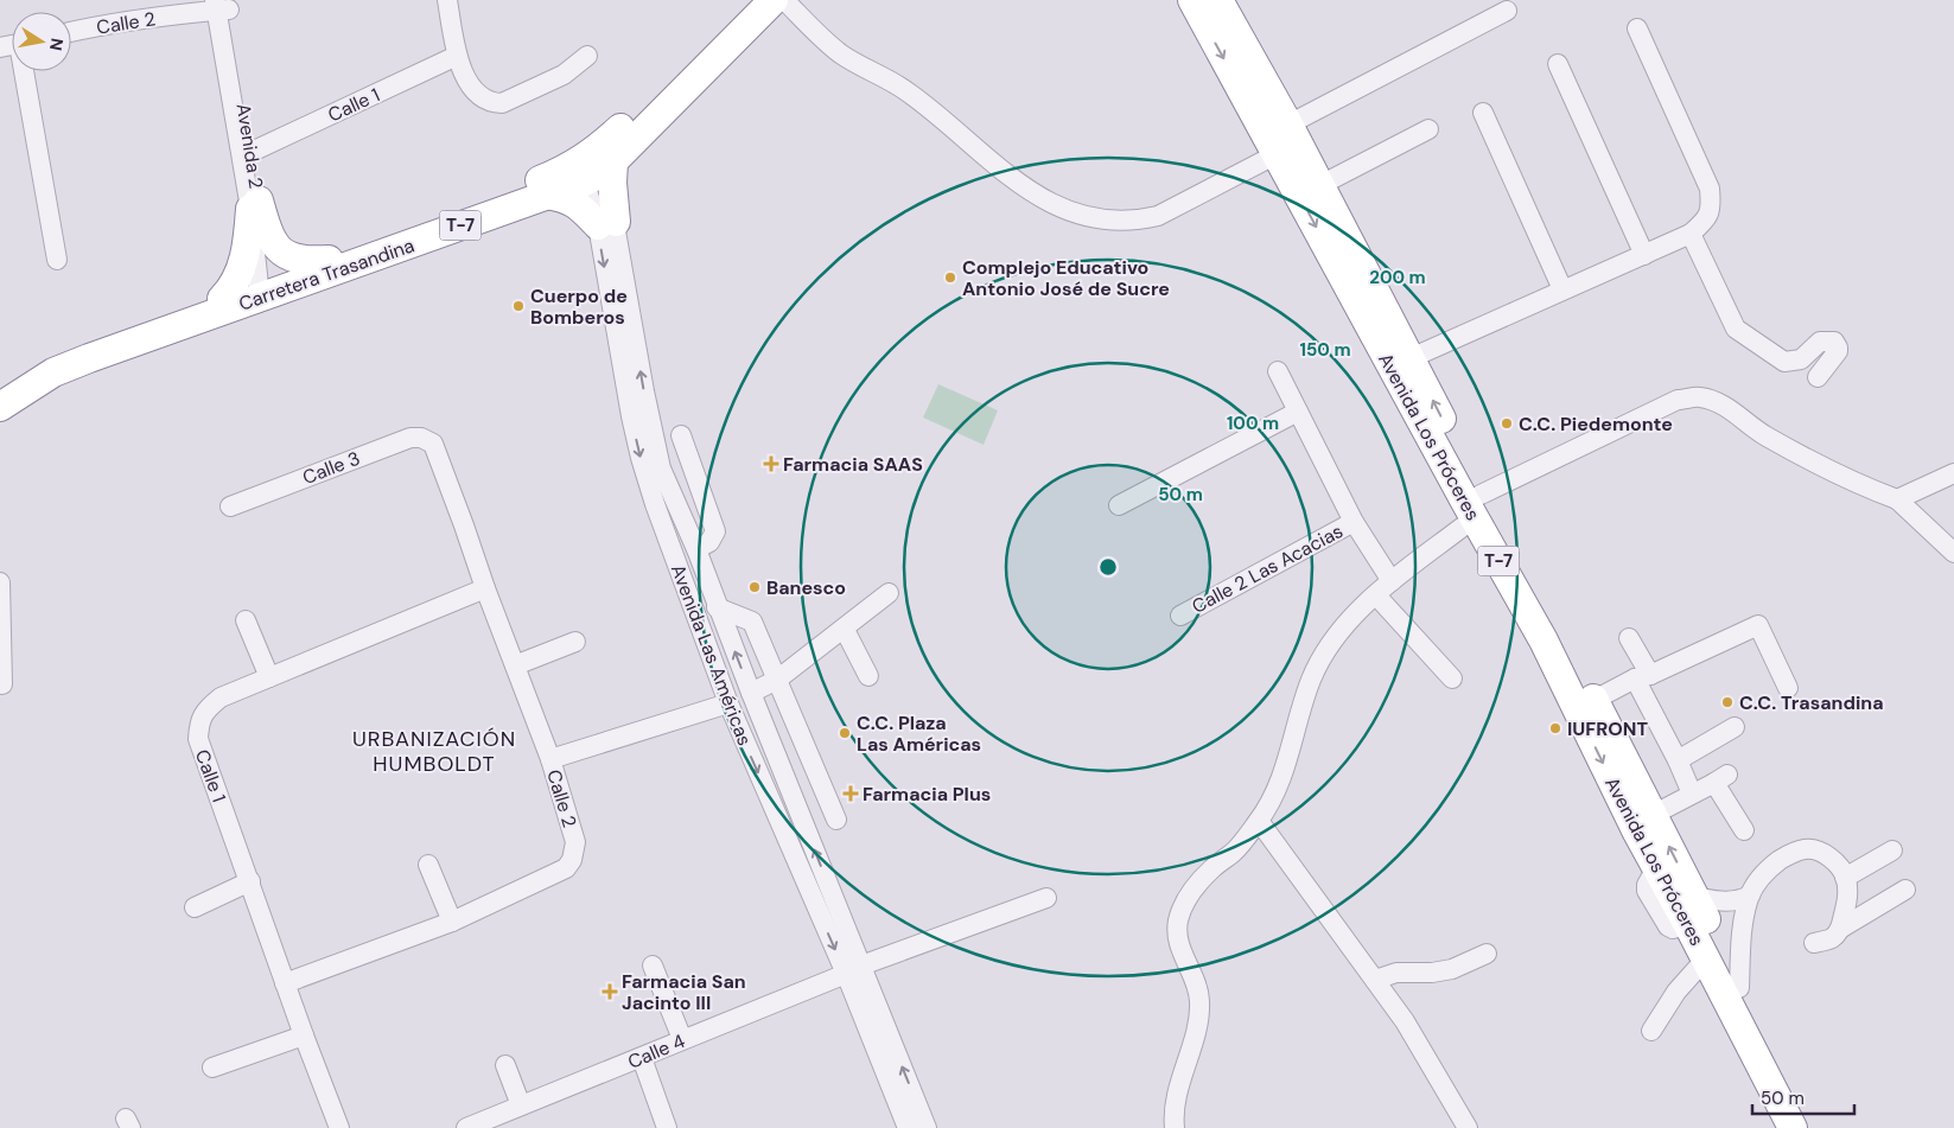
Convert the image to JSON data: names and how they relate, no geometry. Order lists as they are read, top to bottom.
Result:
{
  "streets": {
    "highway": ["T-7", "Carretera Trasandina", "Avenida Los Próceres"],
    "street": [
      "Calle 2",
      "Calle 1",
      "Avenida 2",
      "Calle 3",
      "Calle 2 Las Acacias",
      "Avenida Las Américas",
      "Calle 4"
    ]
  },
  "crossings": [
    ["Calle 2", "Calle 1"],
    ["Calle 2", "Avenida 2"],
    ["Calle 2", "Calle 3"],
    ["Calle 1", "Avenida 2"],
    ["Avenida 2", "Carretera Trasandina"],
    ["Avenida Las Américas", "Calle 4"]
  ],
  "districts": ["URBANIZACIÓN HUMBOLDT"],
  "places": {
    "other": [
      "Complejo Educativo Antonio José de Sucre",
      "Cuerpo de Bomberos",
      "C.C. Piedemonte",
      "Banesco",
      "C.C. Trasandina",
      "IUFRONT",
      "C.C. Plaza Las Américas"
    ],
    "health": ["Farmacia SAAS", "Farmacia Plus", "Farmacia San Jacinto III"]
  },
  "scale_bar": "50 m",
  "north": "right",
  "rings": [
    "200 m",
    "150 m",
    "100 m",
    "50 m"
  ]
}
